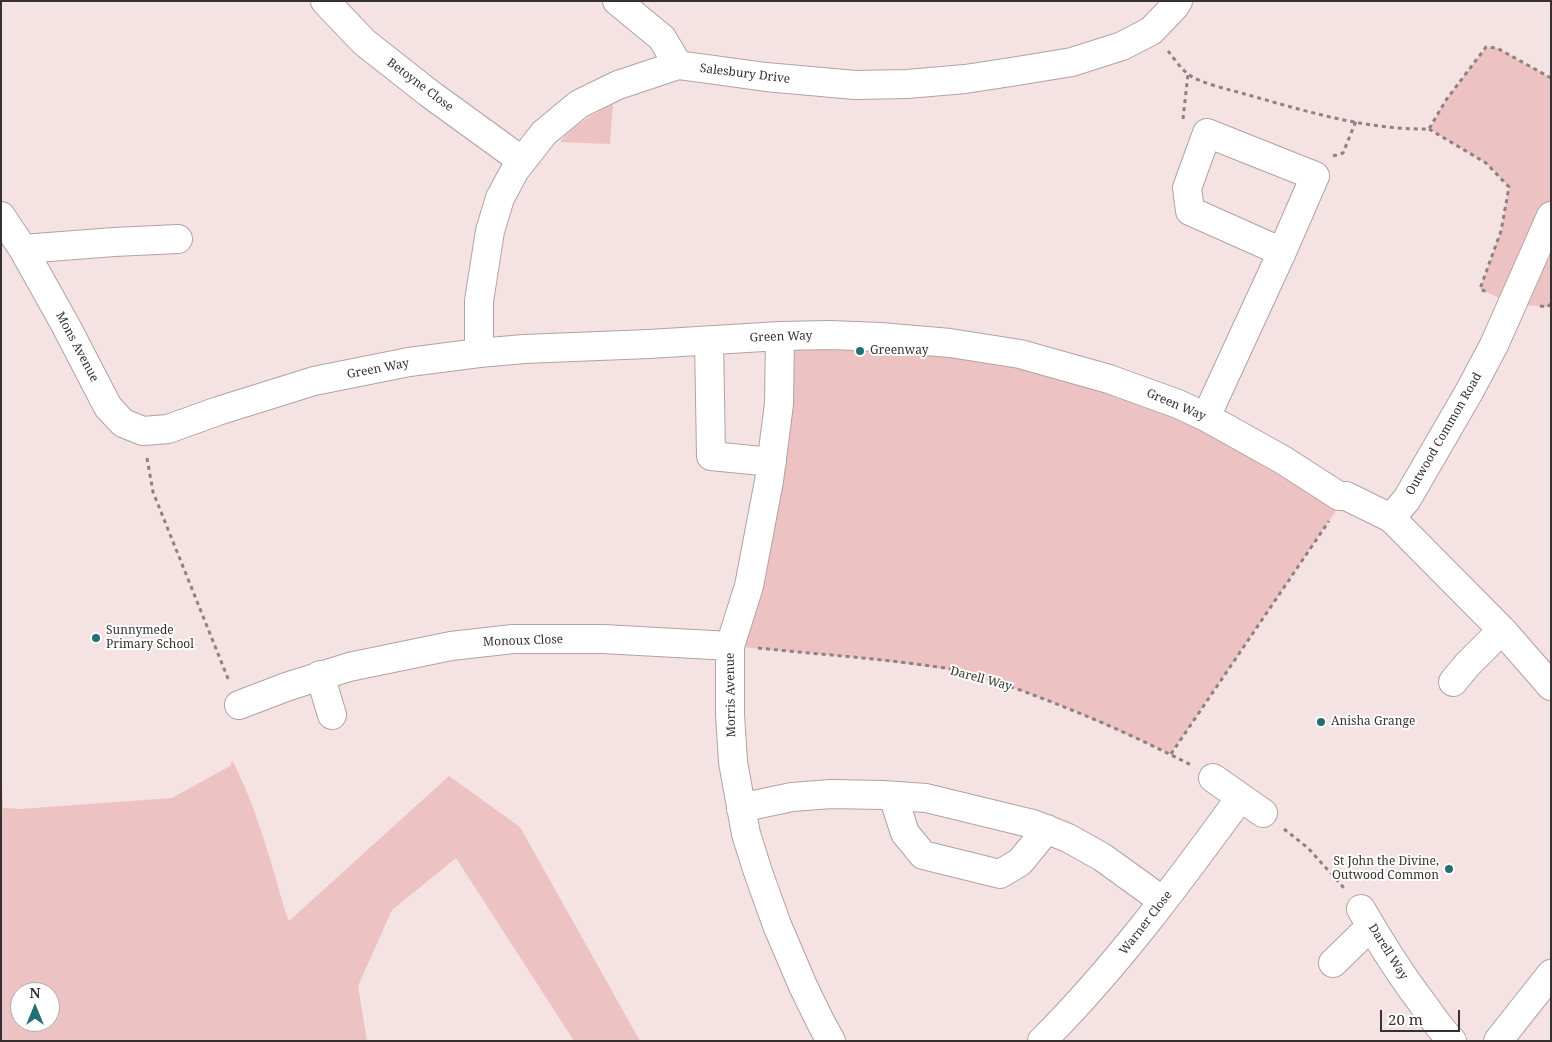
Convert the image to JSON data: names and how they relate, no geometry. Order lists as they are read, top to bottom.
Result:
{
  "streets": {
    "street": [
      "Salesbury Drive",
      "Betoyne Close",
      "Green Way",
      "Mons Avenue",
      "Outwood Common Road",
      "Monoux Close",
      "Darell Way",
      "Morris Avenue",
      "Warner Close"
    ]
  },
  "crossings": [
    ["Salesbury Drive", "Betoyne Close"],
    ["Salesbury Drive", "Green Way"],
    ["Green Way", "Mons Avenue"],
    ["Green Way", "Outwood Common Road"],
    ["Green Way", "Morris Avenue"],
    ["Monoux Close", "Darell Way"],
    ["Monoux Close", "Morris Avenue"],
    ["Darell Way", "Morris Avenue"]
  ],
  "places": [
    "Greenway",
    "Sunnymede Primary School",
    "Anisha Grange",
    "St John the Divine, Outwood Common"
  ],
  "scale_bar": "20 m",
  "north": "top"
}
